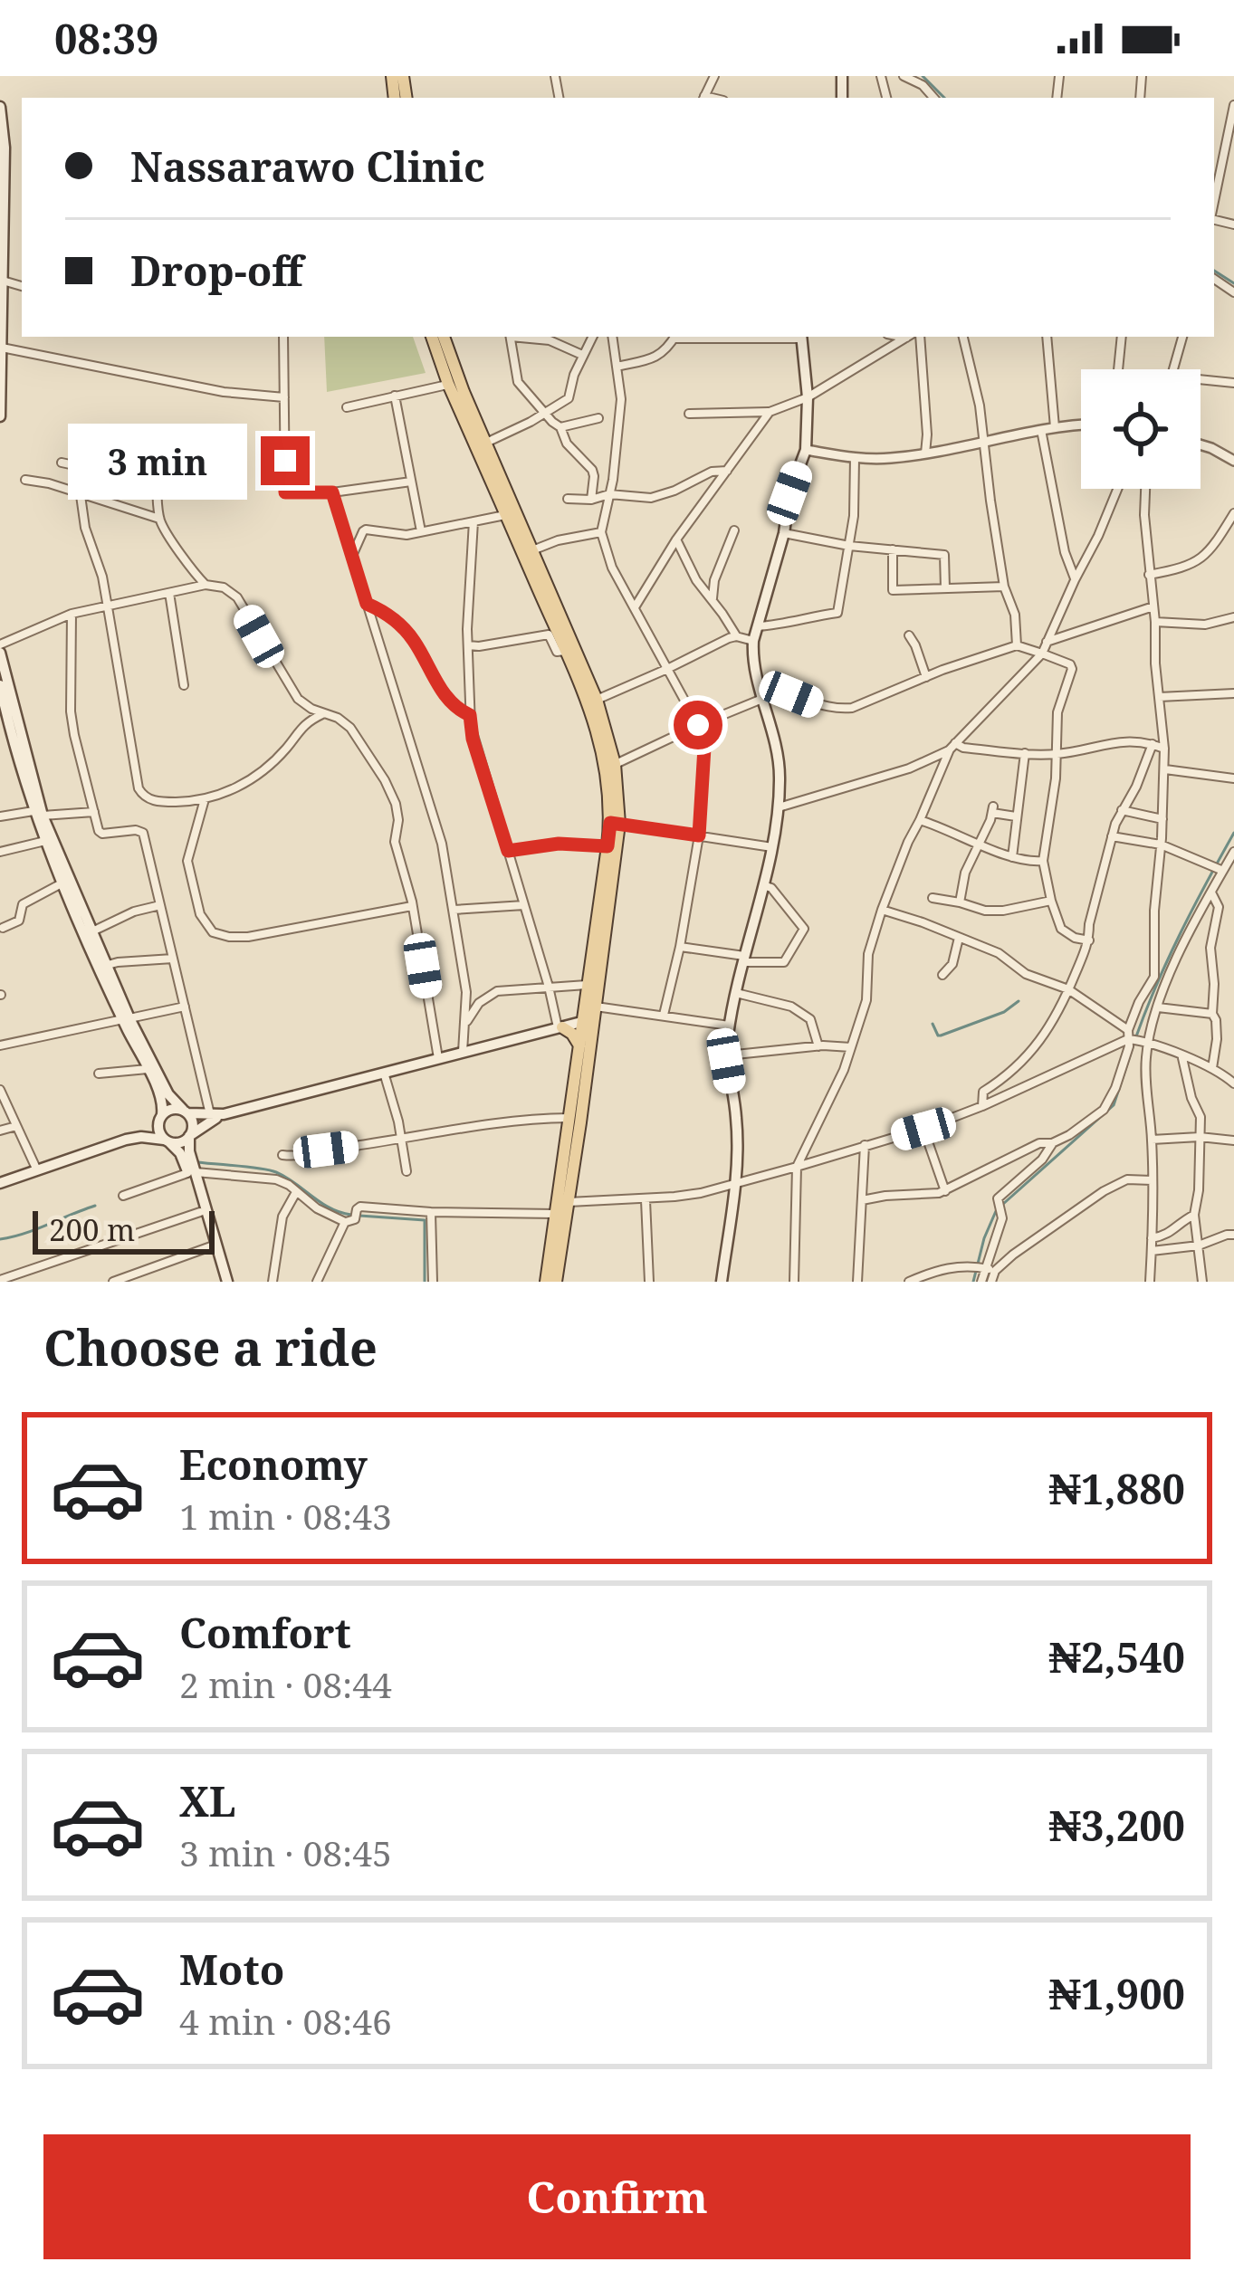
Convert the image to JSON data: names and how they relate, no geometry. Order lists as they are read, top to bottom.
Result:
{
  "scale_bar": "200 m",
  "page": {
    "status": "08:39",
    "banner": ["Nassarawo Clinic", "Drop-off"],
    "bubble": "3 min",
    "scale": "200 m",
    "heading": "Choose a ride",
    "list": [
      {
        "name": "Economy",
        "note": "1 min · 08:43",
        "value": "₦1,880"
      },
      {
        "name": "Comfort",
        "note": "2 min · 08:44",
        "value": "₦2,540"
      },
      {
        "name": "XL",
        "note": "3 min · 08:45",
        "value": "₦3,200"
      },
      {
        "name": "Moto",
        "note": "4 min · 08:46",
        "value": "₦1,900"
      }
    ],
    "buttons": "Confirm"
  }
}
